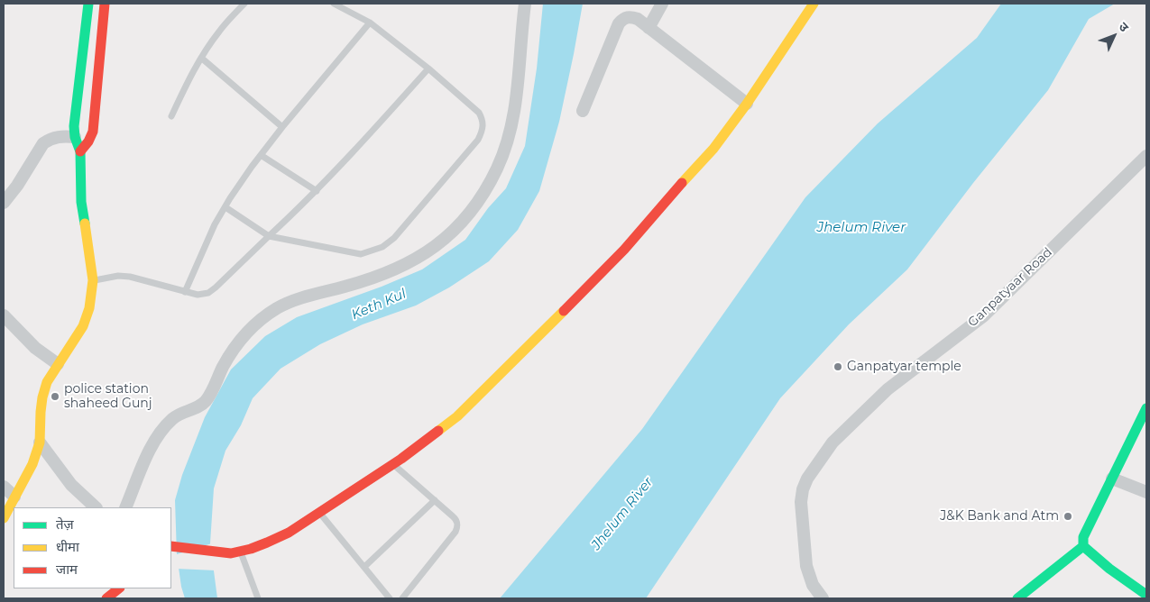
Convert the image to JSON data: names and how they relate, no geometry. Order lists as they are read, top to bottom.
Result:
{
  "streets": {
    "street": ["Ganpatyaar Road"]
  },
  "water": ["Jhelum River", "Keth Kul"],
  "places": ["Ganpatyar temple", "police station shaheed Gunj", "J&K Bank and Atm"],
  "legend": ["तेज़", "धीमा", "जाम"],
  "north": "top right"
}
